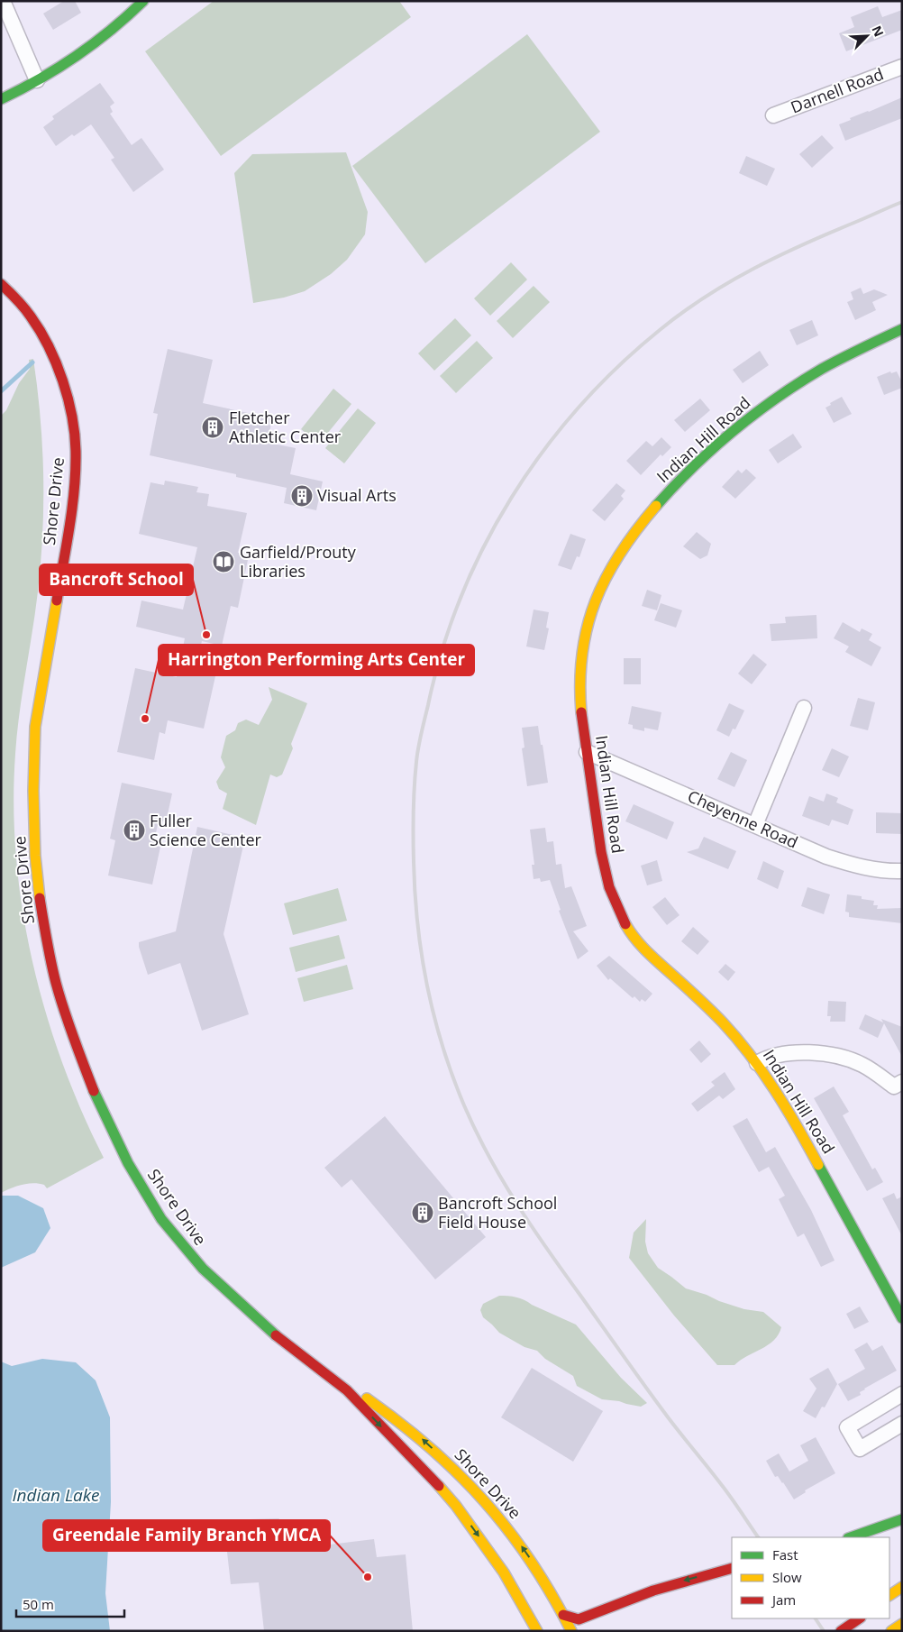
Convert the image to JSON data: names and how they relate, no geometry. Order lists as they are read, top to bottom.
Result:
{
  "streets": {
    "main road": ["Indian Hill Road", "Shore Drive"],
    "street": ["Darnell Road", "Cheyenne Road"]
  },
  "crossings": [
    ["Indian Hill Road", "Cheyenne Road"]
  ],
  "water": ["Indian Lake"],
  "places": {
    "building": [
      "Fletcher Athletic Center",
      "Visual Arts",
      "Fuller Science Center",
      "Bancroft School Field House"
    ],
    "library": ["Garfield/Prouty Libraries"],
    "other": ["Bancroft School", "Harrington Performing Arts Center", "Greendale Family Branch YMCA"]
  },
  "legend": ["Fast", "Slow", "Jam"],
  "scale_bar": "50 m",
  "north": "top right"
}
